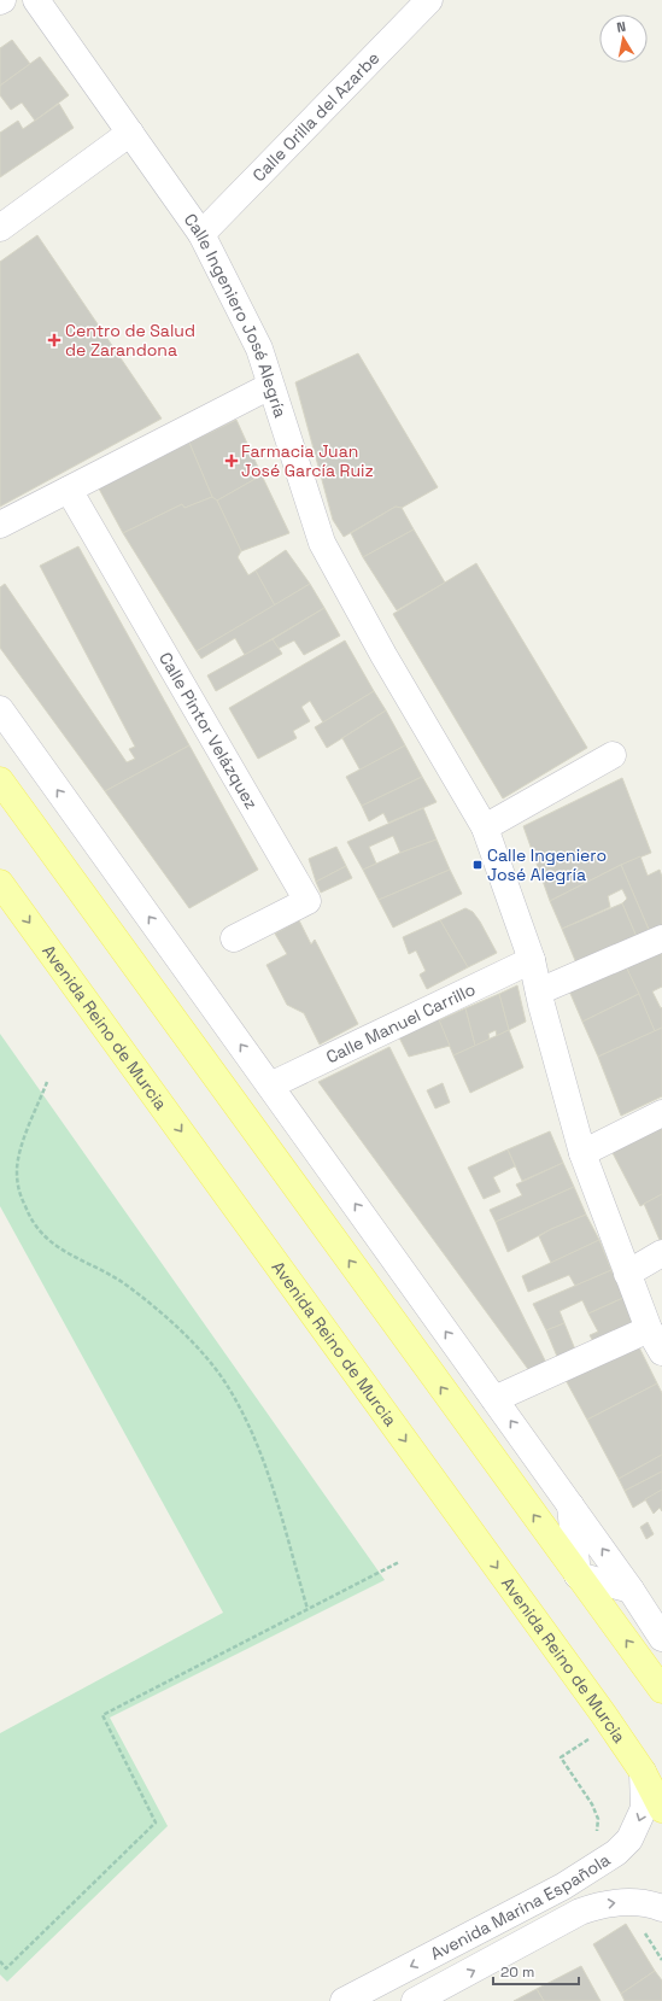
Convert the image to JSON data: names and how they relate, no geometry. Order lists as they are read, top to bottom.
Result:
{
  "streets": {
    "main road": ["Avenida Reino de Murcia"],
    "street": [
      "Calle Orilla del Azarbe",
      "Calle Ingeniero José Alegría",
      "Calle Pintor Velázquez",
      "Calle Manuel Carrillo",
      "Avenida Marina Española"
    ]
  },
  "crossings": [
    ["Calle Orilla del Azarbe", "Calle Ingeniero José Alegría"],
    ["Calle Ingeniero José Alegría", "Calle Manuel Carrillo"],
    ["Avenida Reino de Murcia", "Avenida Marina Española"]
  ],
  "places": {
    "health": ["Centro de Salud de Zarandona", "Farmacia Juan José García Ruiz"],
    "transit": ["Calle Ingeniero José Alegría"]
  },
  "scale_bar": "20 m",
  "north": "top"
}
